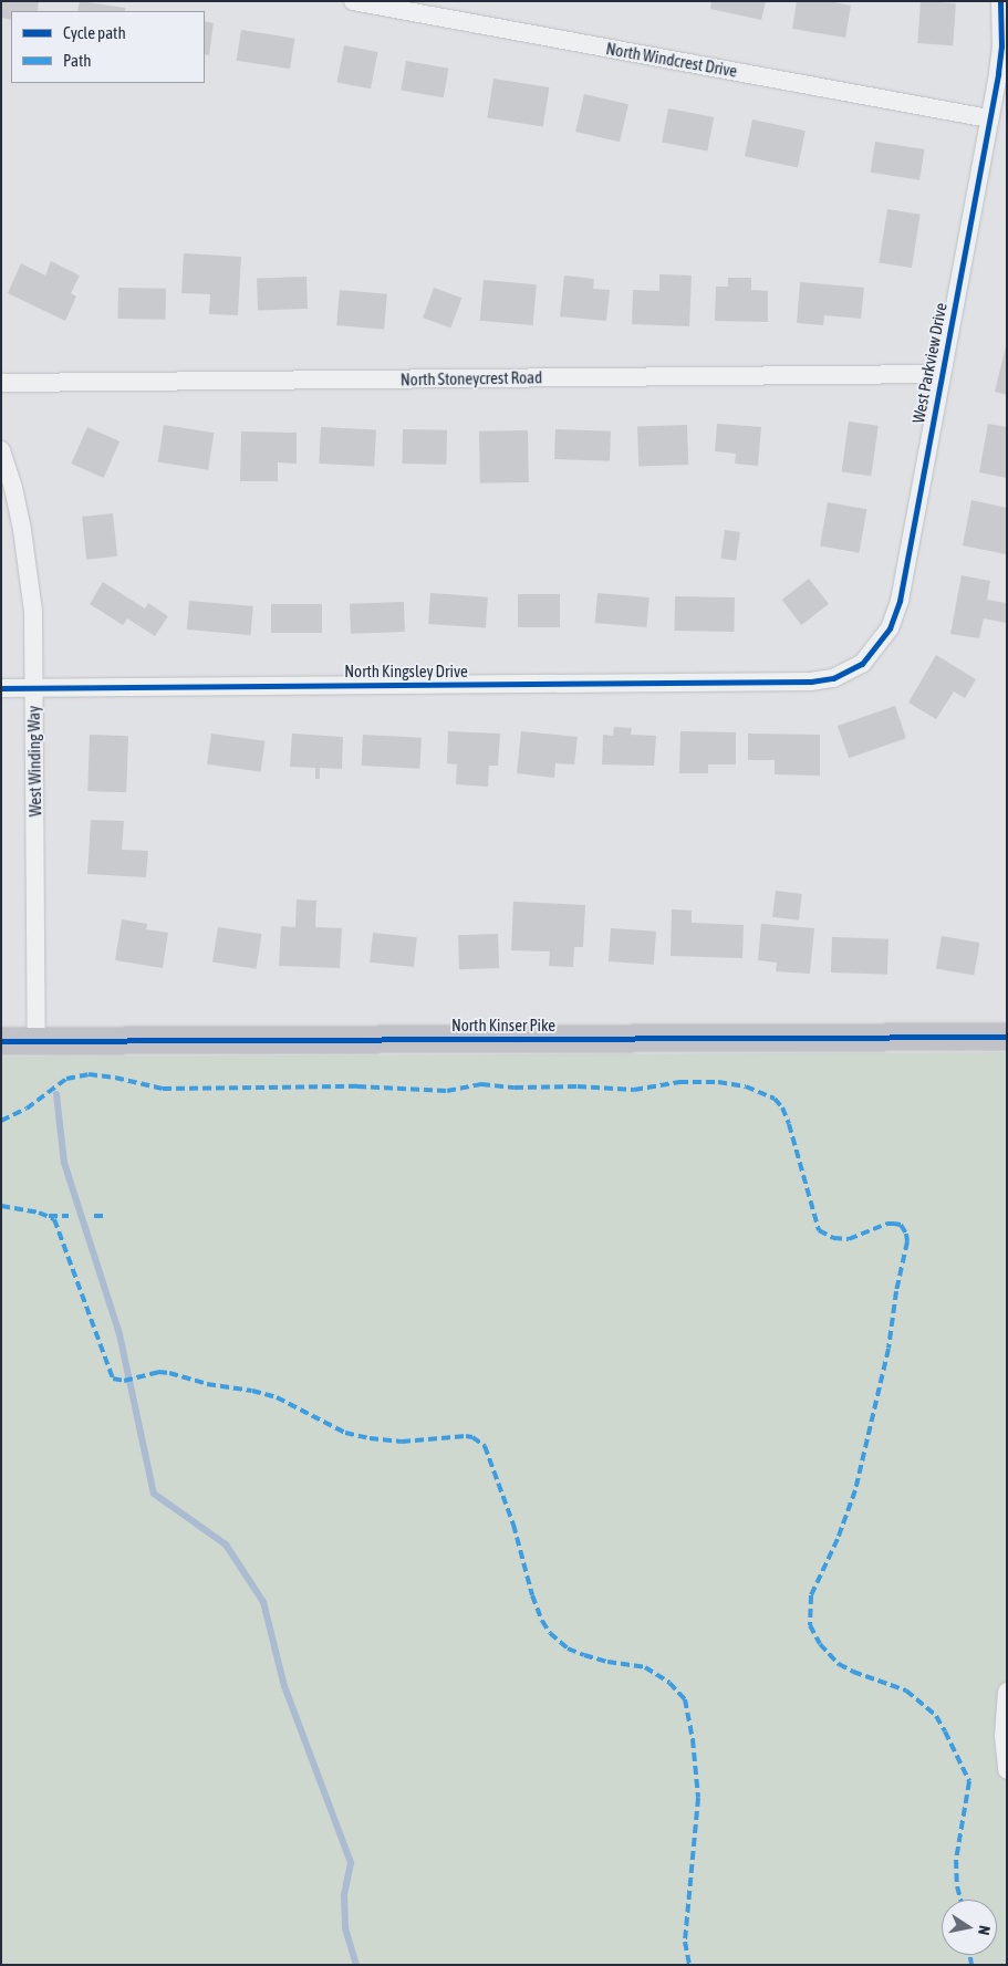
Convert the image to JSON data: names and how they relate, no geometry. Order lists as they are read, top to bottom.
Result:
{
  "streets": {
    "street": [
      "North Windcrest Drive",
      "West Parkview Drive",
      "North Stoneycrest Road",
      "North Kingsley Drive",
      "West Winding Way",
      "North Kinser Pike"
    ]
  },
  "crossings": [
    ["North Windcrest Drive", "West Parkview Drive"],
    ["West Parkview Drive", "North Stoneycrest Road"],
    ["West Parkview Drive", "North Kingsley Drive"],
    ["North Kingsley Drive", "West Winding Way"],
    ["West Winding Way", "North Kinser Pike"]
  ],
  "legend": ["Cycle path", "Path"],
  "north": "right"
}
